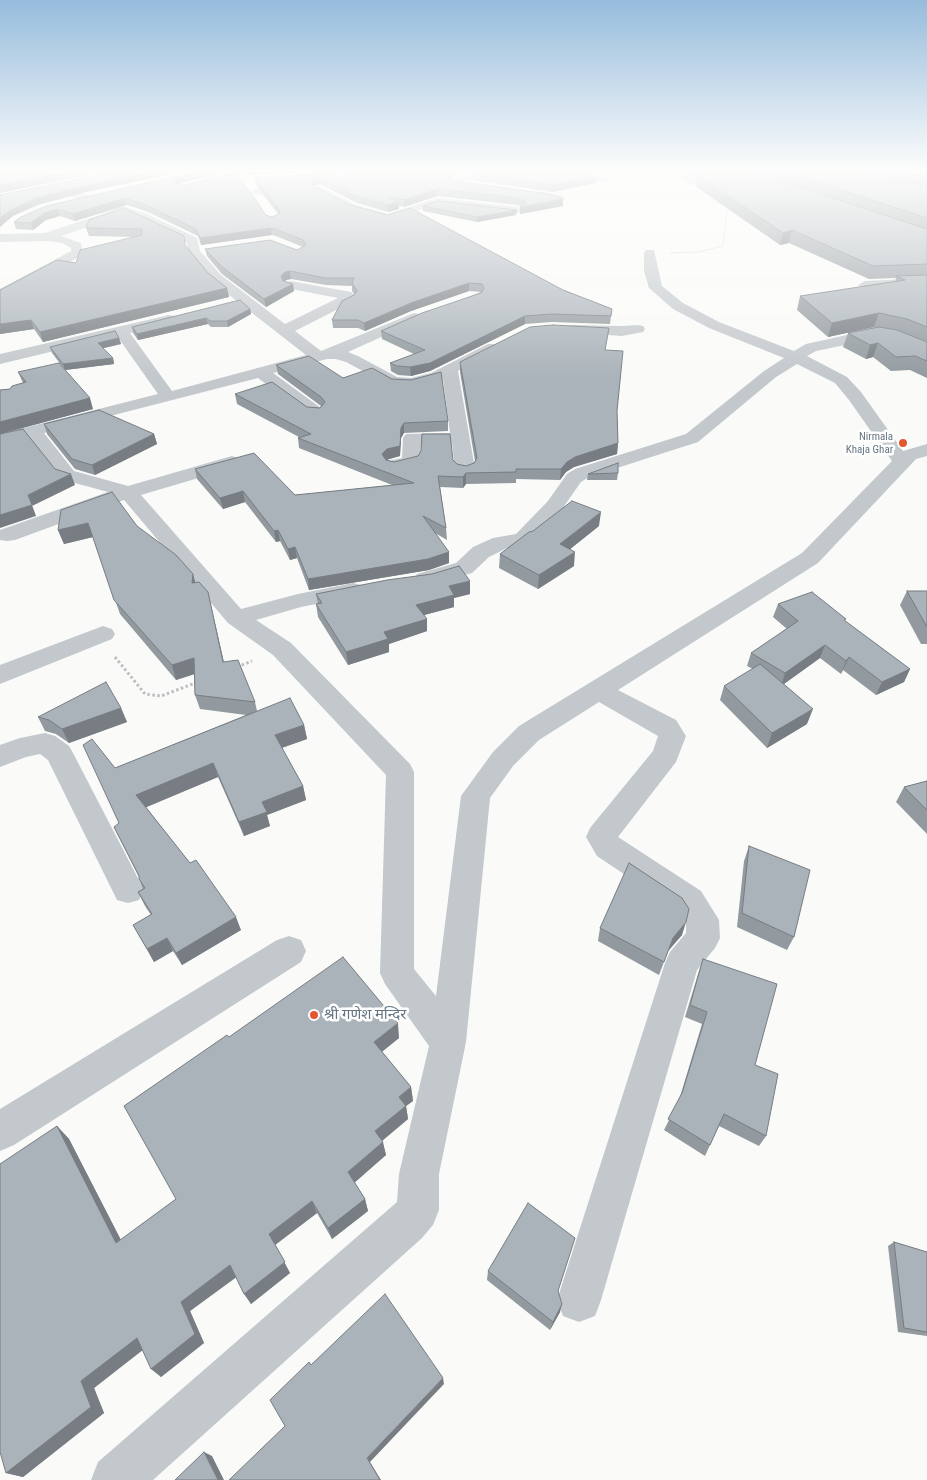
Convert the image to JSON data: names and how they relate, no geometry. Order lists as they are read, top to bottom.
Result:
{
  "places": ["Nirmala Khaja Ghar", "श्री गणेश मन्दिर"]
}
